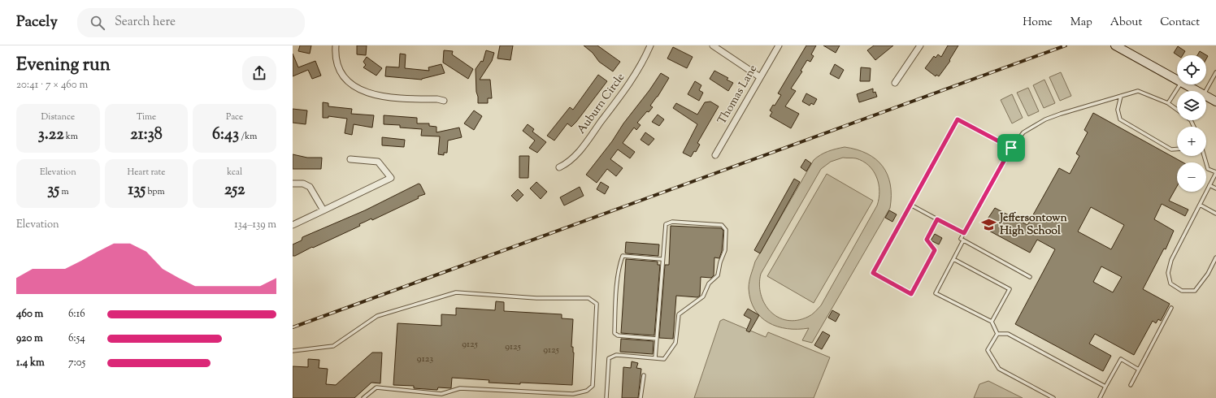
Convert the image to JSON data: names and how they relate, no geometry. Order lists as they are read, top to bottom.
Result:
{
  "streets": {
    "street": ["Thomas Lane", "Auburn Circle"]
  },
  "places": {
    "school or university": ["Jeffersontown High School"]
  },
  "house_numbers": [
    "9125",
    "9125",
    "9125",
    "9123"
  ],
  "page": {
    "header": "Pacely",
    "search": "Search here",
    "nav": [
      "Home",
      "Map",
      "About",
      "Contact"
    ],
    "heading": ["Evening run", "20:41 · 7 × 460 m"],
    "map_buttons": ["+", "−"],
    "stats": [
      ["Distance", "3.22 km"],
      ["Time", "21:38"],
      ["Pace", "6:43 /km"],
      ["Elevation", "35 m"],
      ["Heart rate", "135 bpm"],
      ["kcal", "252"]
    ],
    "chart": ["Elevation", "134–139 m"],
    "list": [
      {
        "name": "460 m",
        "note": "6:16"
      },
      {
        "name": "920 m",
        "note": "6:54"
      },
      {
        "name": "1.4 km",
        "note": "7:05"
      }
    ]
  }
}
